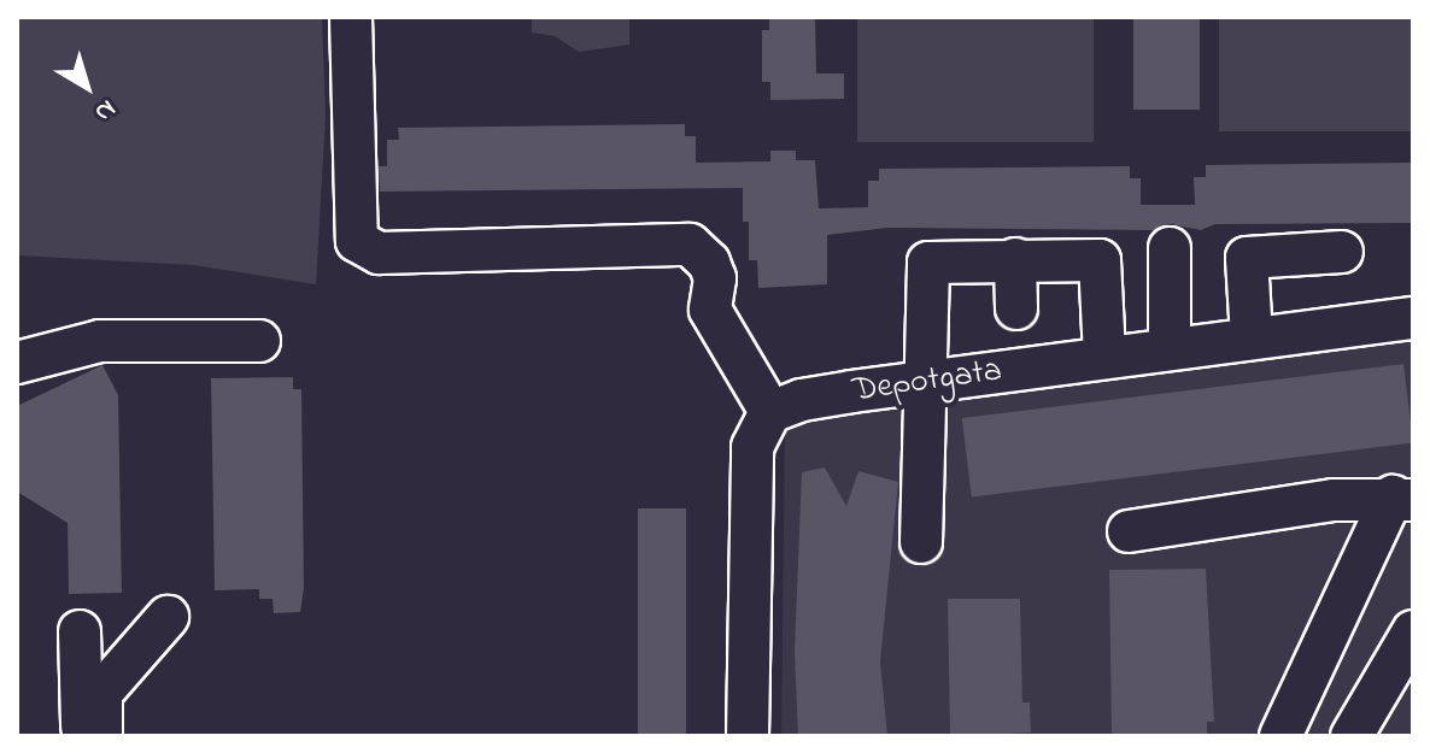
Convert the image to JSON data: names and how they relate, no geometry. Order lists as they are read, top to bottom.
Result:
{
  "streets": {
    "street": ["Depotgata"]
  },
  "north": "bottom right"
}
